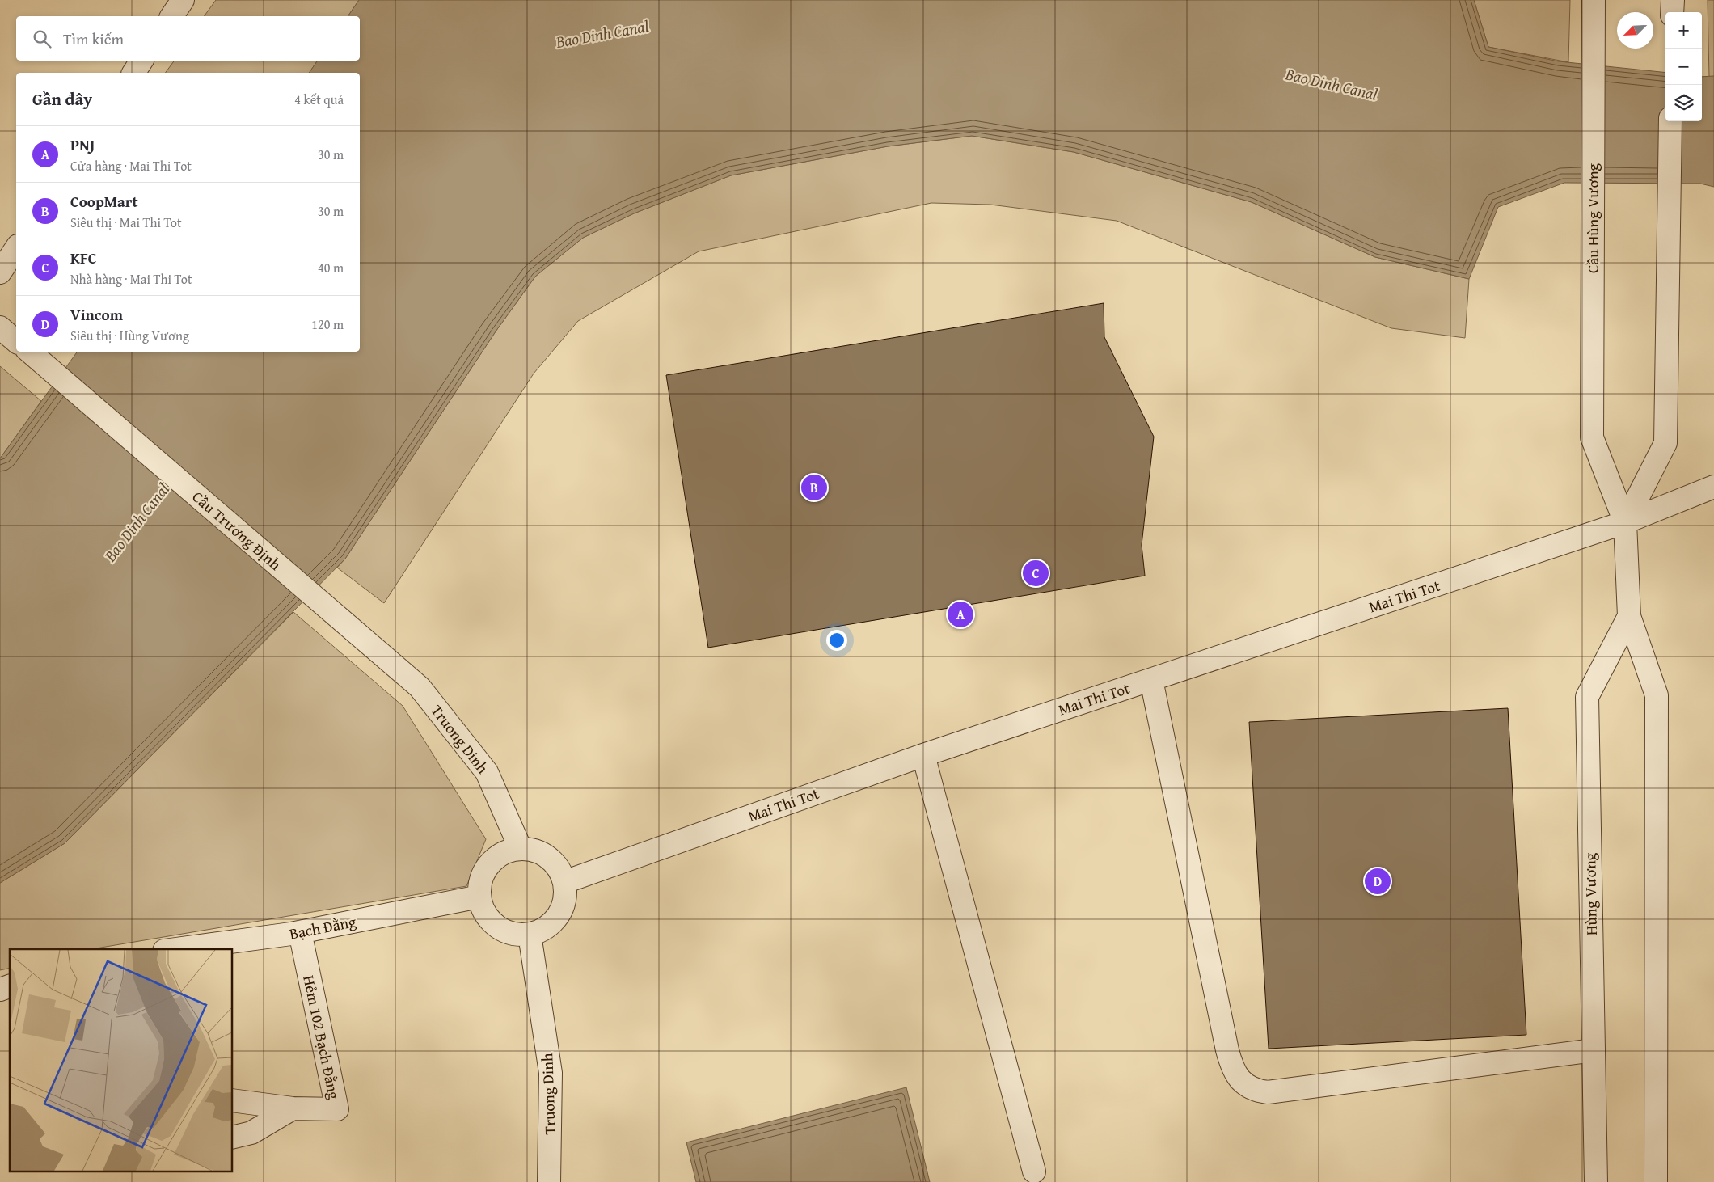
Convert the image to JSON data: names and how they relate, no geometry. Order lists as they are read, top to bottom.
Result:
{
  "streets": {
    "street": [
      "Cầu Hùng Vương",
      "Cầu Trương Định",
      "Mai Thi Tot",
      "Truong Dinh",
      "Hùng Vương",
      "Bạch Đằng",
      "Hẻm 102 Bạch Đằng"
    ]
  },
  "crossings": [
    ["Cầu Hùng Vương", "Hùng Vương"],
    ["Cầu Trương Định", "Truong Dinh"],
    ["Mai Thi Tot", "Truong Dinh"],
    ["Mai Thi Tot", "Hùng Vương"],
    ["Mai Thi Tot", "Bạch Đằng"],
    ["Truong Dinh", "Bạch Đằng"],
    ["Bạch Đằng", "Hẻm 102 Bạch Đằng"]
  ],
  "water": ["Bao Dinh Canal"],
  "north": "bottom left",
  "page": {
    "map_buttons": ["+", "−"],
    "search": "Tìm kiếm",
    "heading": ["Gần đây", "4 kết quả"],
    "list": [
      {
        "mark": "A",
        "name": "PNJ",
        "note": "Cửa hàng · Mai Thi Tot",
        "value": "30 m"
      },
      {
        "mark": "B",
        "name": "CoopMart",
        "note": "Siêu thị · Mai Thi Tot",
        "value": "30 m"
      },
      {
        "mark": "C",
        "name": "KFC",
        "note": "Nhà hàng · Mai Thi Tot",
        "value": "40 m"
      },
      {
        "mark": "D",
        "name": "Vincom",
        "note": "Siêu thị · Hùng Vương",
        "value": "120 m"
      }
    ],
    "pins": [
      "B",
      "C",
      "A",
      "D"
    ]
  }
}
